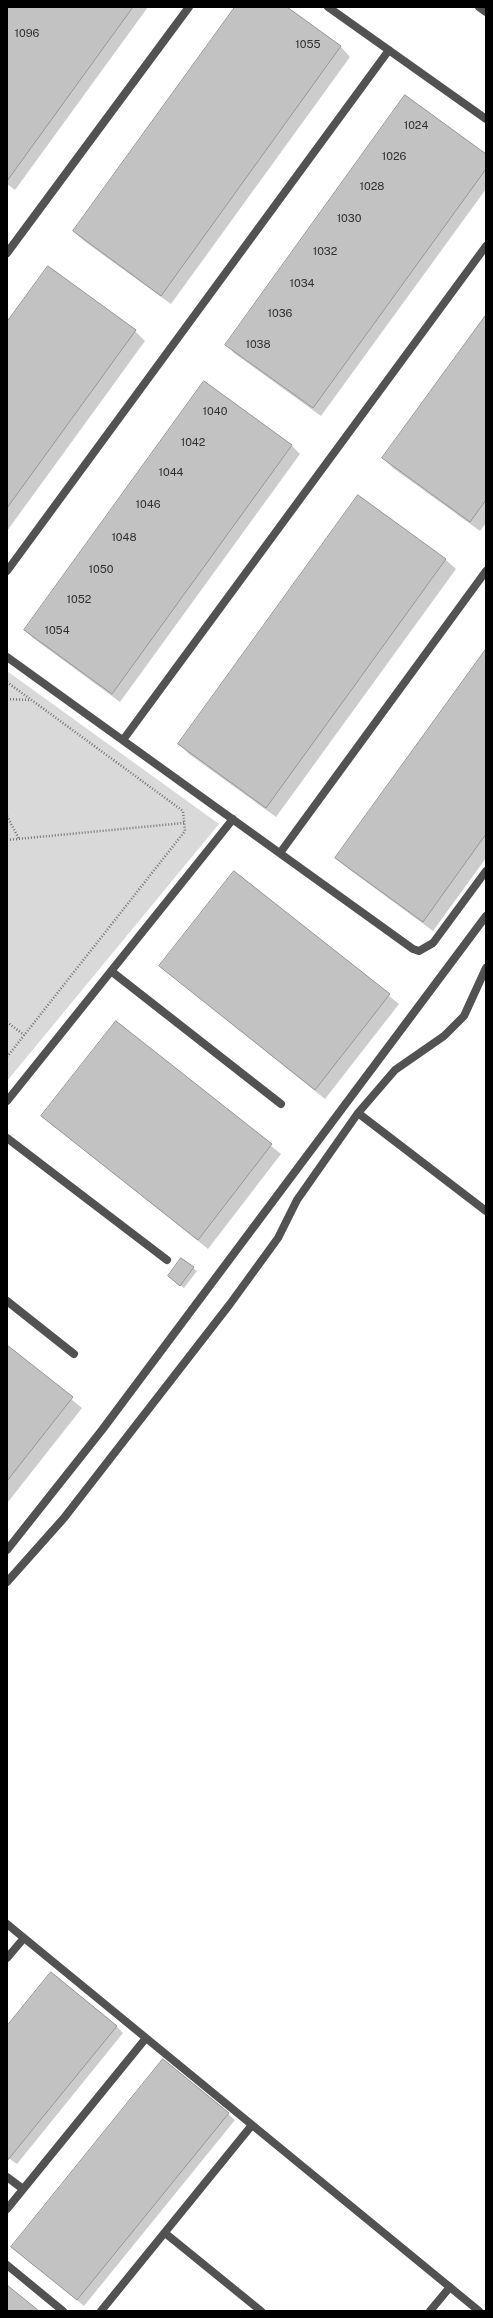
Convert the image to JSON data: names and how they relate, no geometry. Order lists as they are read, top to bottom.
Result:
{
  "house_numbers": [
    "1096",
    "1055",
    "1024",
    "1026",
    "1028",
    "1030",
    "1032",
    "1034",
    "1036",
    "1038",
    "1040",
    "1042",
    "1044",
    "1046",
    "1048",
    "1050",
    "1052",
    "1054"
  ]
}
